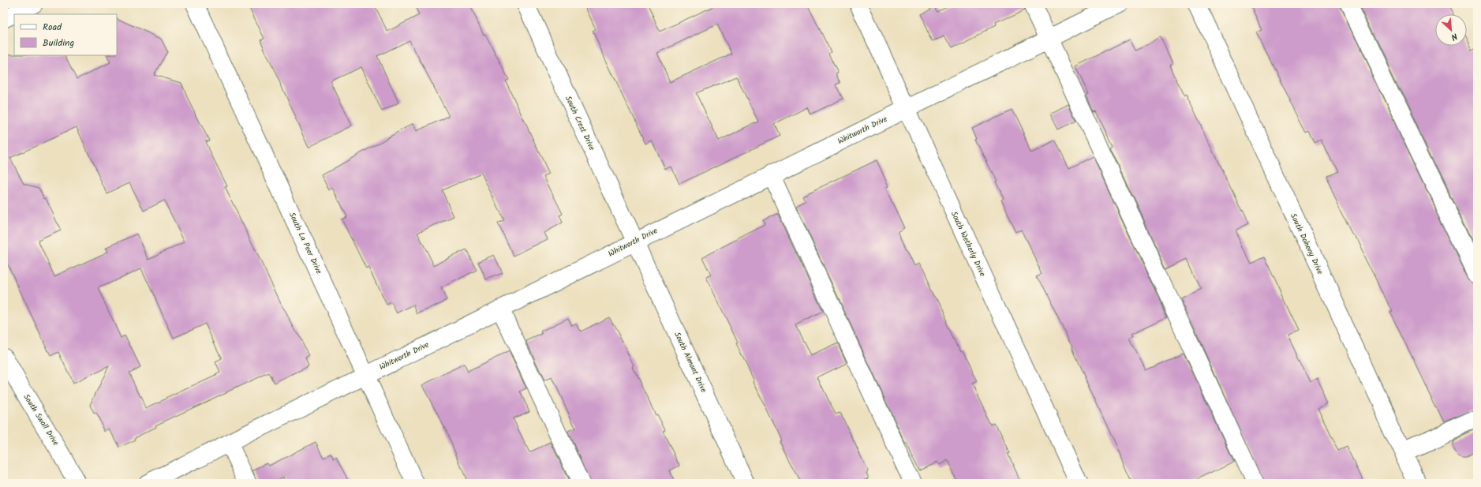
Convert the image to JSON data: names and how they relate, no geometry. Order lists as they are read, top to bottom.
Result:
{
  "streets": {
    "street": [
      "South Crest Drive",
      "Whitworth Drive",
      "South La Peer Drive",
      "South Wetherly Drive",
      "South Doheny Drive",
      "South Almont Drive",
      "South Swall Drive"
    ]
  },
  "crossings": [
    ["South Crest Drive", "Whitworth Drive"],
    ["South Crest Drive", "South Almont Drive"],
    ["Whitworth Drive", "South La Peer Drive"],
    ["Whitworth Drive", "South Wetherly Drive"],
    ["Whitworth Drive", "South Almont Drive"]
  ],
  "legend": ["Road", "Building"],
  "north": "bottom right"
}
